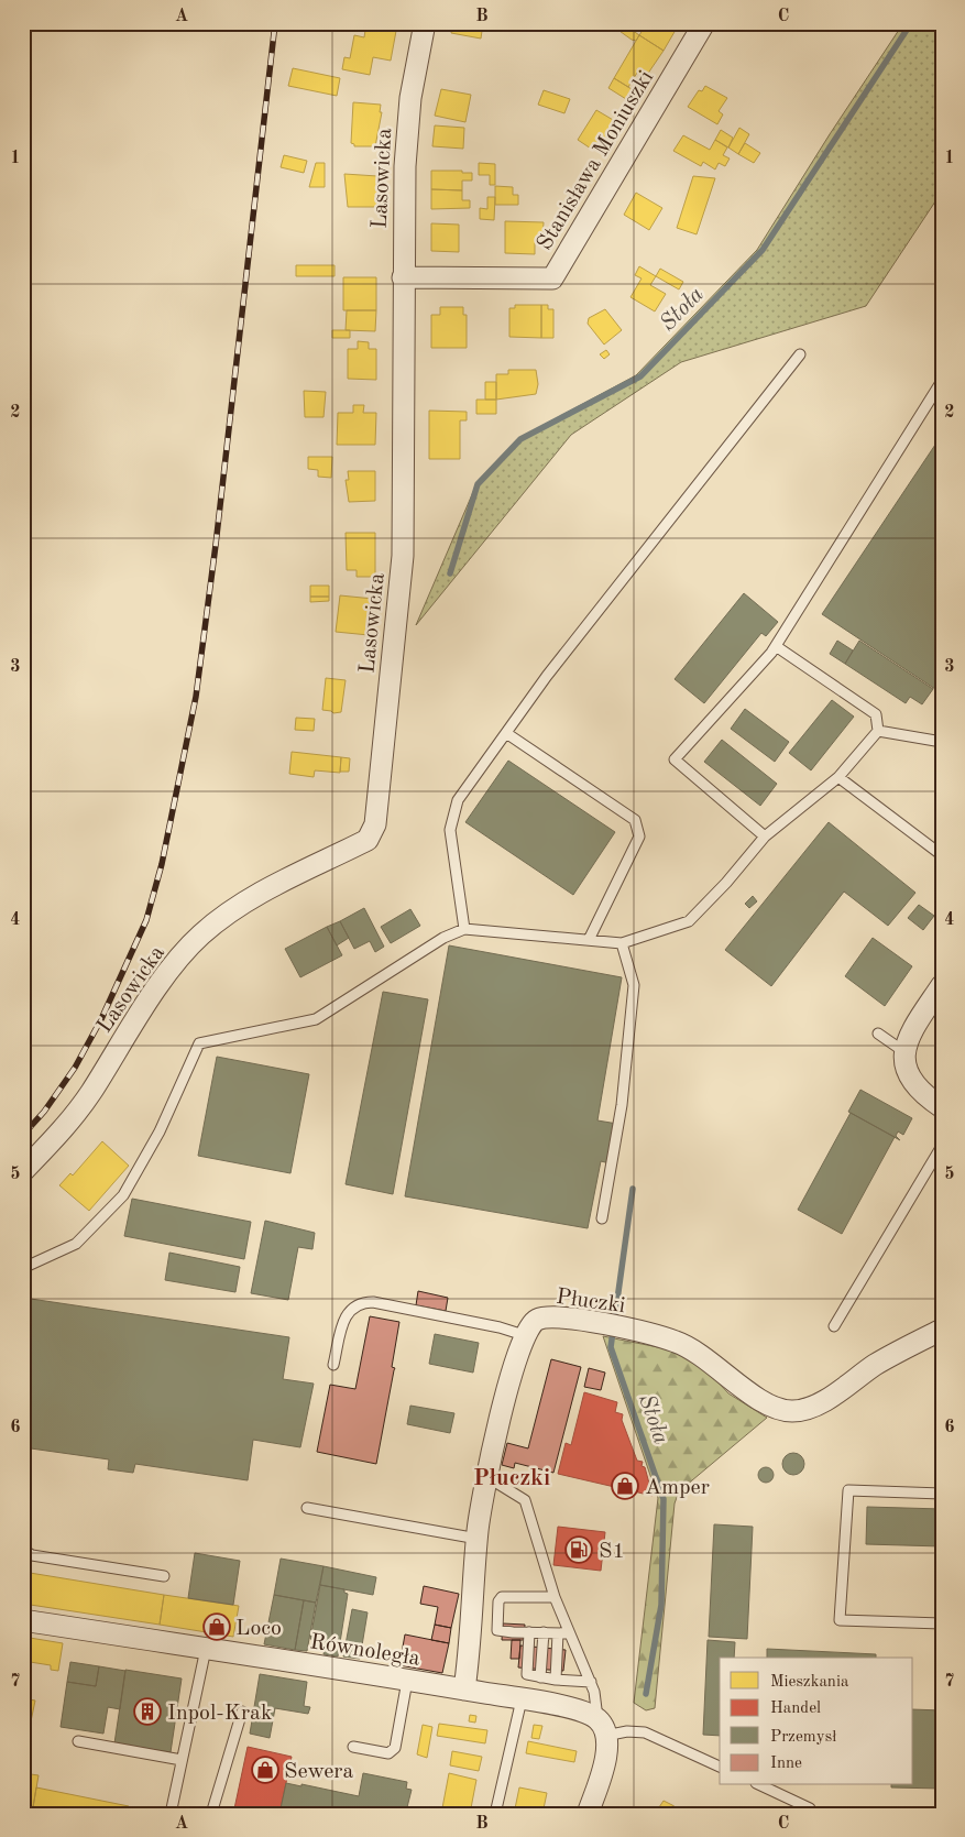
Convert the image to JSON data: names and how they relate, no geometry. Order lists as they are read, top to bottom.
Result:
{
  "streets": {
    "street": [
      "Stanisława Moniuszki",
      "Lasowicka",
      "Płuczki",
      "Równoległa"
    ]
  },
  "crossings": [
    ["Stanisława Moniuszki", "Lasowicka"]
  ],
  "districts": ["Płuczki"],
  "water": ["Stoła"],
  "places": {
    "shop": ["Amper", "Loco", "Sewera"],
    "fuel station": ["S1"],
    "building": ["Inpol-Krak"]
  },
  "legend": [
    "Mieszkania",
    "Handel",
    "Przemysł",
    "Inne"
  ],
  "grid": {
    "columns": ["A", "B", "C"],
    "rows": [
      "1",
      "2",
      "3",
      "4",
      "5",
      "6",
      "7"
    ]
  }
}
